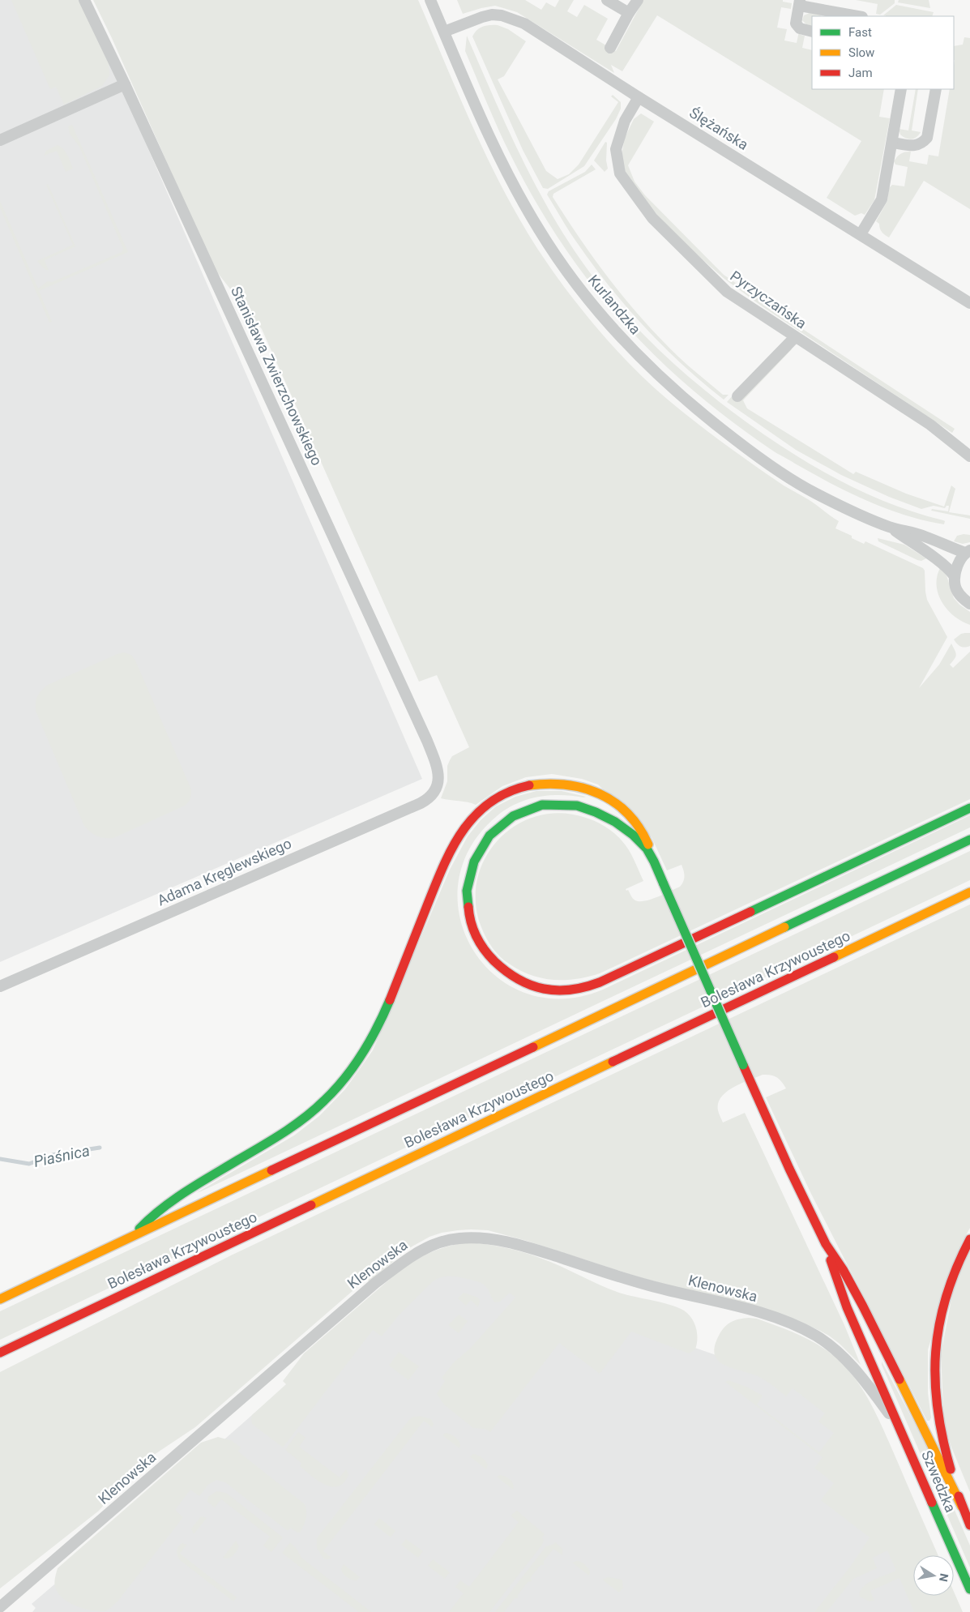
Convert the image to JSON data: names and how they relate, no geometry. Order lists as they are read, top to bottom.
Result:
{
  "streets": {
    "main road": ["Bolesława Krzywoustego", "Szwedzka"],
    "street": [
      "Ślężańska",
      "Pyrzyczańska",
      "Kurlandzka",
      "Stanisława Zwierzchowskiego",
      "Adama Kręglewskiego",
      "Klenowska"
    ]
  },
  "crossings": [
    ["Ślężańska", "Pyrzyczańska"],
    ["Ślężańska", "Kurlandzka"],
    ["Stanisława Zwierzchowskiego", "Adama Kręglewskiego"],
    ["Klenowska", "Szwedzka"]
  ],
  "water": ["Piaśnica"],
  "legend": ["Fast", "Slow", "Jam"],
  "north": "right"
}
